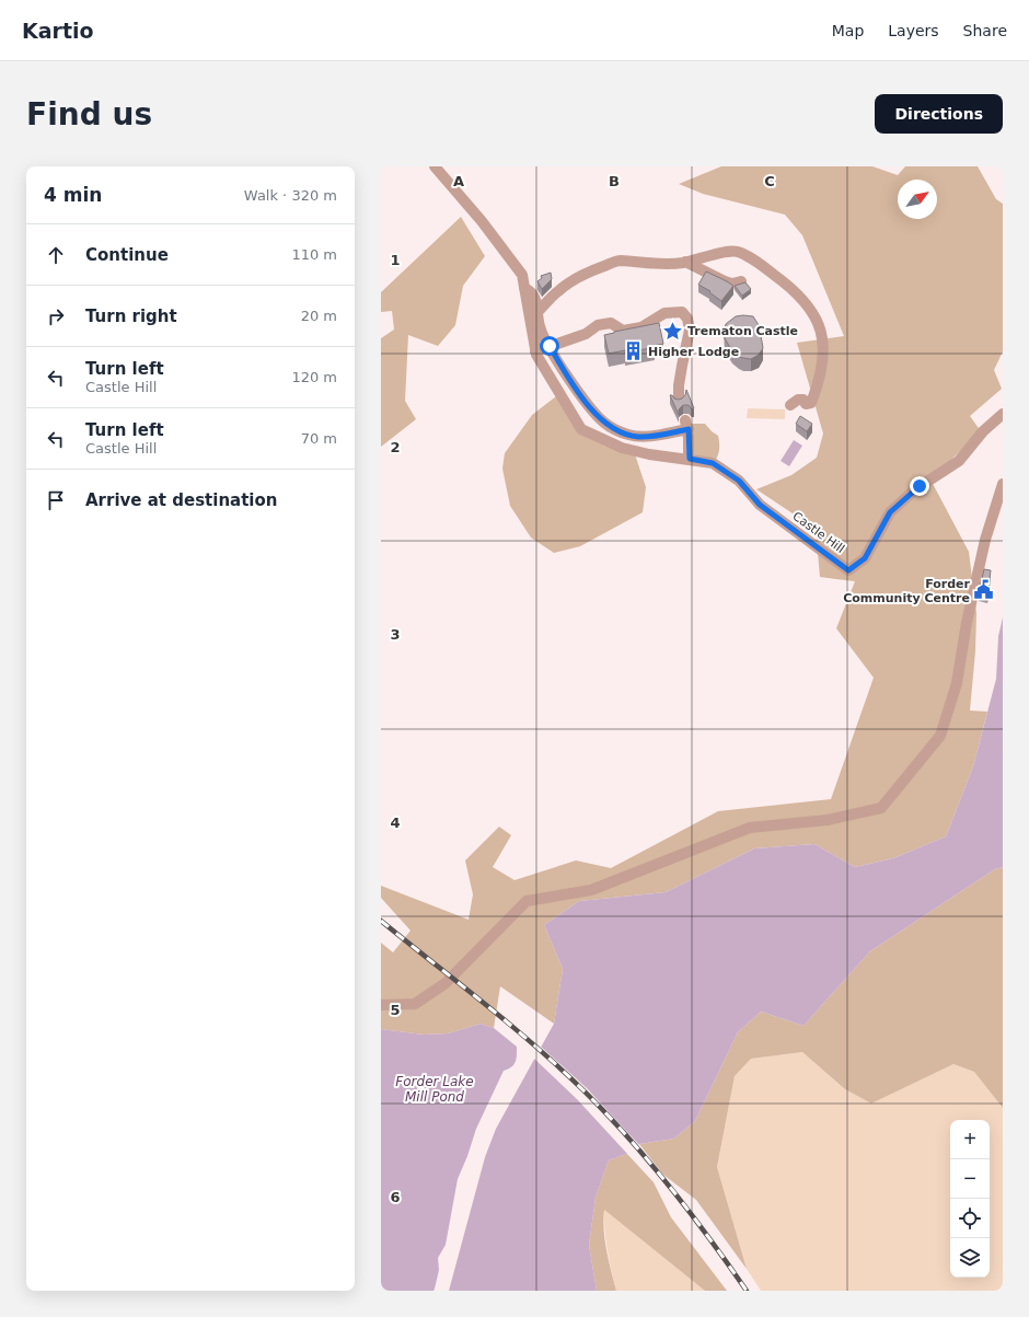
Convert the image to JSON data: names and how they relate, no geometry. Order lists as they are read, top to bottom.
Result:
{
  "streets": {
    "street": ["Castle Hill"]
  },
  "water": ["Forder Lake Mill Pond"],
  "places": {
    "place": ["Trematon Castle"],
    "building": ["Higher Lodge"],
    "public building": ["Forder Community Centre"]
  },
  "north": "top right",
  "page": {
    "header": "Kartio",
    "nav": ["Map", "Layers", "Share"],
    "buttons": "Directions",
    "title": "Find us",
    "heading": ["4 min", "Walk · 320 m"],
    "list": [
      ["Continue", "110 m"],
      ["Turn right", "20 m"],
      ["Turn left", "Castle Hill", "120 m"],
      ["Turn left", "Castle Hill", "70 m"],
      "Arrive at destination"
    ],
    "map_buttons": ["+", "−"]
  },
  "grid": {
    "columns": ["A", "B", "C"],
    "rows": [
      "1",
      "2",
      "3",
      "4",
      "5",
      "6"
    ]
  }
}
